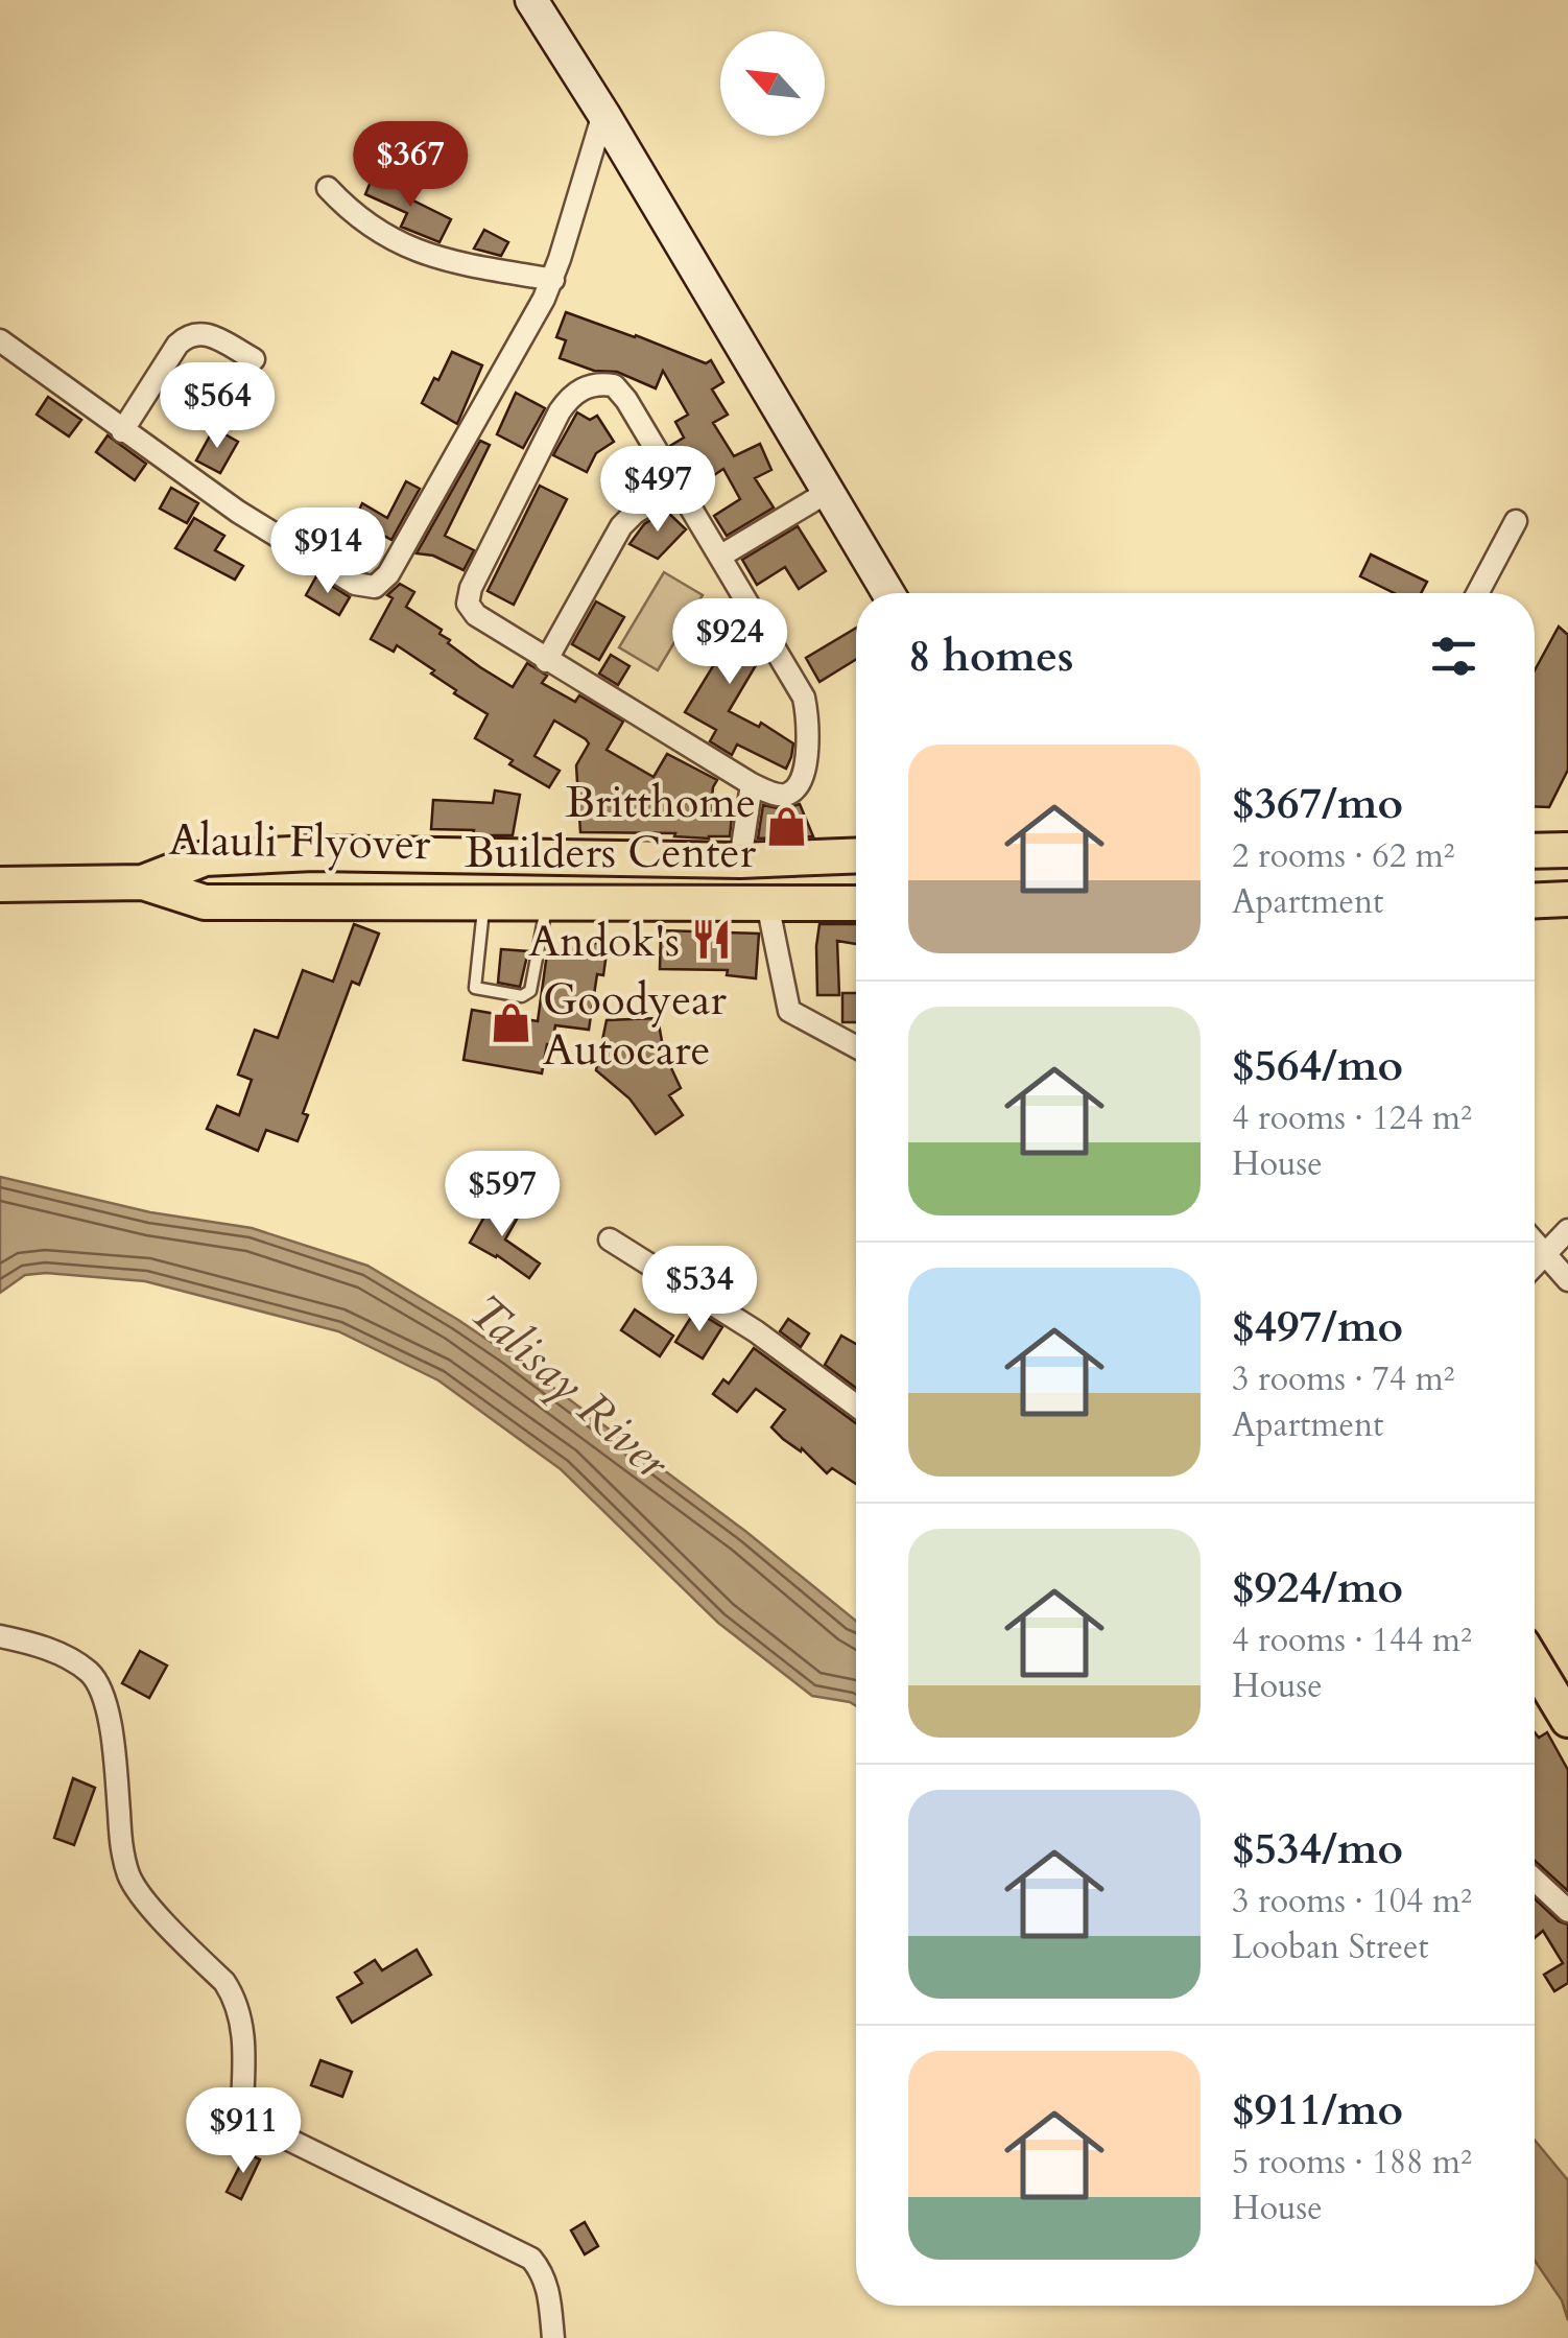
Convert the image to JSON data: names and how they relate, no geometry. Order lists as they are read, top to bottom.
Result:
{
  "water": ["Talisay River"],
  "places": {
    "shop": ["Britthome Builders Center", "Goodyear Autocare"],
    "restaurant": ["Andok's"]
  },
  "north": "top left",
  "page": {
    "price": [
      "$367",
      "$564",
      "$497",
      "$914",
      "$924",
      "$597",
      "$534",
      "$911"
    ],
    "heading": "8 homes",
    "list": [
      {
        "name": "$367/mo",
        "note": "2 rooms · 62 m² · Apartment"
      },
      {
        "name": "$564/mo",
        "note": "4 rooms · 124 m² · House"
      },
      {
        "name": "$497/mo",
        "note": "3 rooms · 74 m² · Apartment"
      },
      {
        "name": "$924/mo",
        "note": "4 rooms · 144 m² · House"
      },
      {
        "name": "$534/mo",
        "note": "3 rooms · 104 m² · Looban Street"
      },
      {
        "name": "$911/mo",
        "note": "5 rooms · 188 m² · House"
      }
    ]
  }
}
